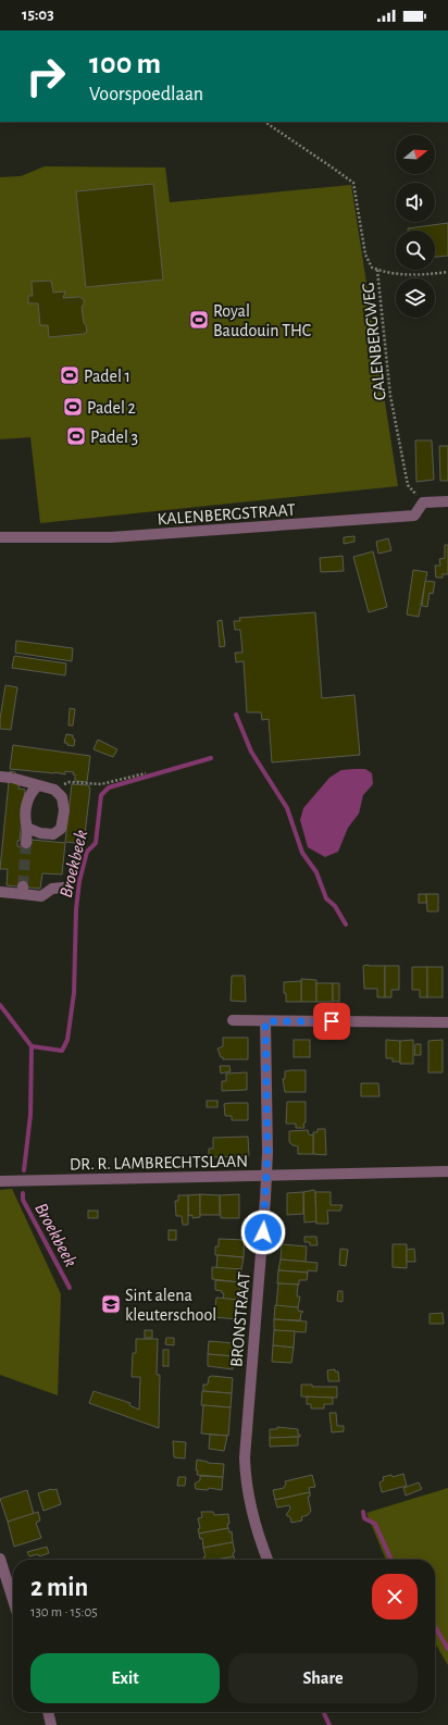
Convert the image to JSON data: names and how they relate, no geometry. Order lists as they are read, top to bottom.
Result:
{
  "streets": {
    "street": ["KALENBERGSTRAAT", "DR. R. LAMBRECHTSLAAN", "BRONSTRAAT"],
    "path": ["CALENBERGWEG"]
  },
  "crossings": [
    ["CALENBERGWEG", "KALENBERGSTRAAT"],
    ["DR. R. LAMBRECHTSLAAN", "BRONSTRAAT"]
  ],
  "water": ["Broekbeek"],
  "places": {
    "sports": [
      "Royal Baudouin THC",
      "Padel 1",
      "Padel 2",
      "Padel 3"
    ],
    "school or university": ["Sint alena kleuterschool"]
  },
  "north": "right",
  "page": {
    "status": "15:03",
    "turn": ["100 m", "Voorspoedlaan"],
    "heading": ["2 min", "130 m · 15:05"],
    "buttons": ["Exit", "Share"]
  }
}
